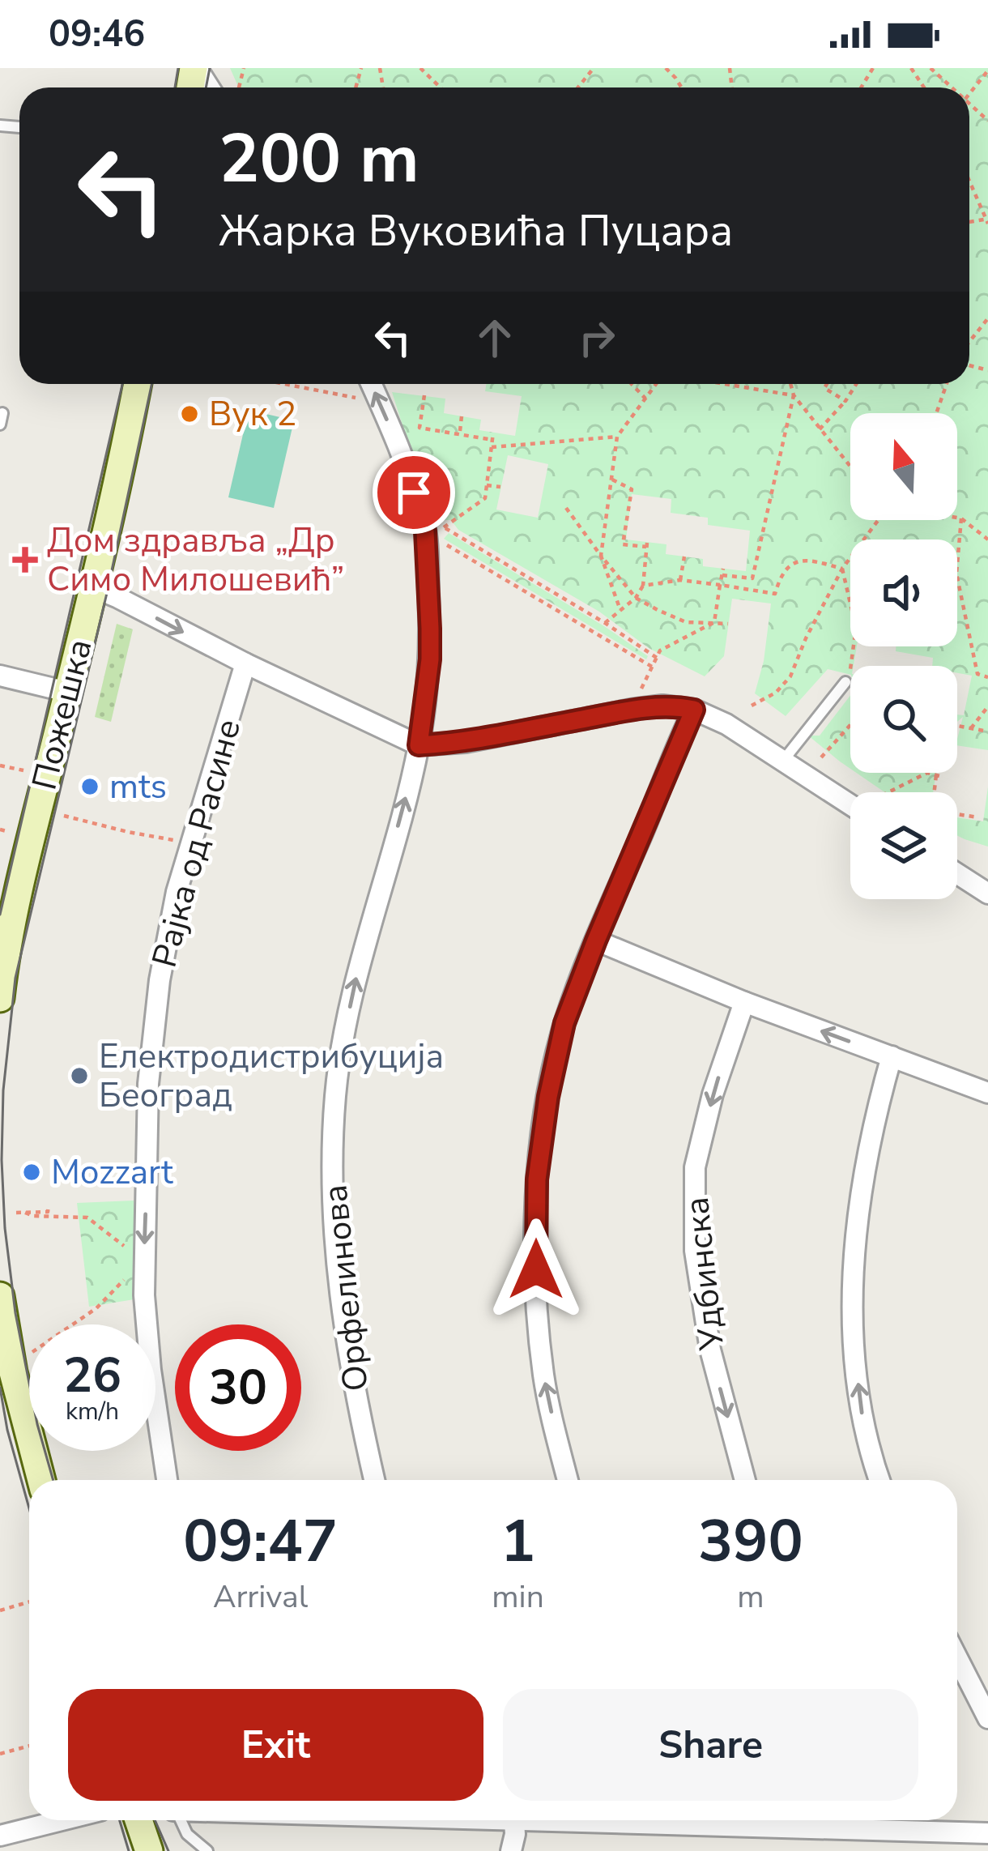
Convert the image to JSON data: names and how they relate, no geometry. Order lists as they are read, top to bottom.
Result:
{
  "streets": {
    "main road": ["Пожешка"],
    "street": ["Рајка од Расине", "Удбинска", "Орфелинова"]
  },
  "one_way": ["Рајка од Расине", "Орфелинова"],
  "places": {
    "other": [
      "Вук 2",
      "mts",
      "Електродистрибуција Београд",
      "Mozzart"
    ],
    "health": ["Дом здравља „Др Симо Милошевић”"]
  },
  "north": "top",
  "page": {
    "status": "09:46",
    "turn": ["200 m", "Жарка Вуковића Пуцара"],
    "speed": "26 km/h",
    "limit": "30",
    "eta": [
      "09:47",
      "Arrival",
      "1",
      "min",
      "390",
      "m"
    ],
    "buttons": ["Exit", "Share"]
  }
}
